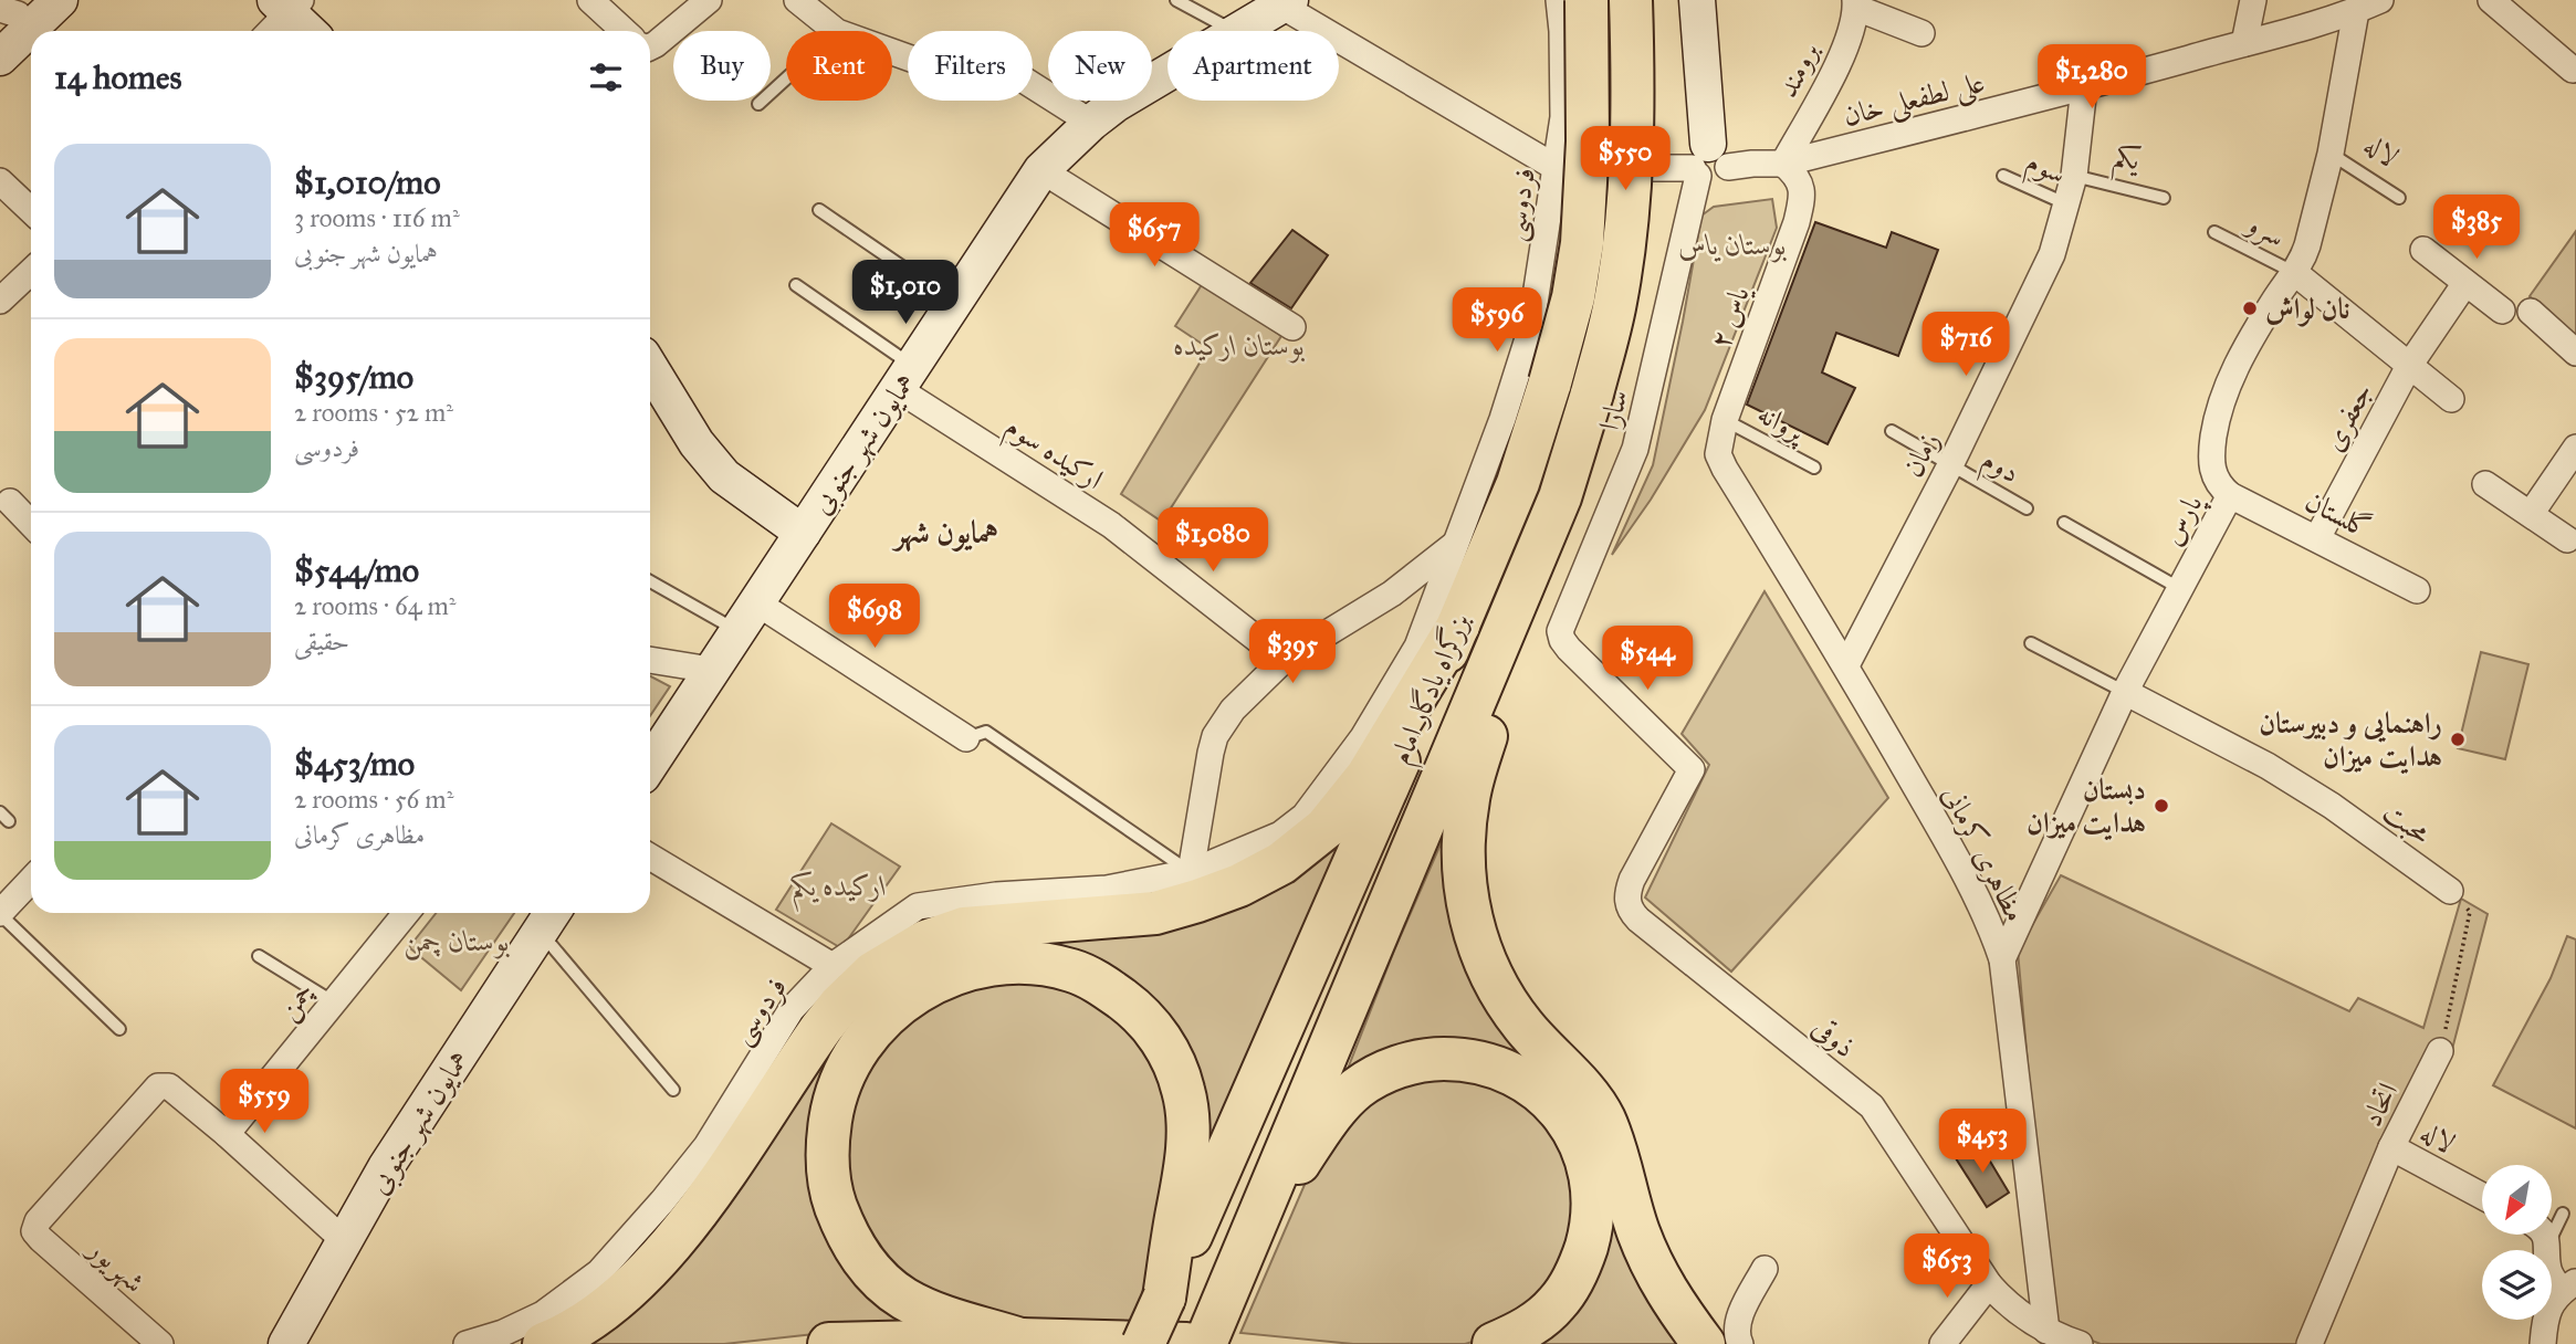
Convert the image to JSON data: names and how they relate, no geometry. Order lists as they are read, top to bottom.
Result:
{
  "streets": {
    "highway": ["بزرگراه یادگار امام"],
    "street": [
      "برومند",
      "علی لطفعلی خان",
      "لاله",
      "فردوسی",
      "یاس ۲",
      "سارا",
      "جعفری",
      "همایون‌ شهر جنوبی",
      "ارکیده سوم",
      "زمان",
      "گلستان",
      "پارس",
      "محبت",
      "مظاهری کرمانی",
      "چمن",
      "ذوقی",
      "اتحاد",
      "شهریور"
    ],
    "lane": [
      "یکم",
      "سوم",
      "سرو",
      "پروانه",
      "دوم"
    ]
  },
  "crossings": [
    ["برومند", "علی لطفعلی خان"],
    ["برومند", "یاس ۲"],
    ["علی لطفعلی خان", "فردوسی"],
    ["علی لطفعلی خان", "یاس ۲"],
    ["علی لطفعلی خان", "سارا"],
    ["علی لطفعلی خان", "زمان"],
    ["علی لطفعلی خان", "پارس"],
    ["لاله", "پارس"],
    ["لاله", "اتحاد"],
    ["یکم", "زمان"],
    ["سوم", "زمان"],
    ["سرو", "جعفری"],
    ["سرو", "پارس"],
    ["یاس ۲", "پروانه"],
    ["یاس ۲", "مظاهری کرمانی"],
    ["سارا", "ذوقی"],
    ["جعفری", "گلستان"],
    ["جعفری", "پارس"],
    ["همایون‌ شهر جنوبی", "ارکیده سوم"],
    ["زمان", "دوم"],
    ["زمان", "مظاهری کرمانی"],
    ["گلستان", "پارس"],
    ["پارس", "محبت"],
    ["پارس", "مظاهری کرمانی"],
    ["مظاهری کرمانی", "ذوقی"],
    ["چمن", "شهریور"]
  ],
  "districts": ["همایون شهر"],
  "parks": [
    "بوستان یاس",
    "بوستان ارکیده",
    "ارکیده یکم",
    "بوستان چمن"
  ],
  "places": ["نان لواش", "راهنمایی و دبیرستان هدایت میزان", "دبستان هدایت میزان"],
  "north": "bottom left",
  "page": {
    "chip": [
      "Buy",
      "Rent",
      "Filters",
      "New",
      "Apartment"
    ],
    "heading": "14 homes",
    "price": [
      "$1,280",
      "$550",
      "$385",
      "$657",
      "$1,010",
      "$596",
      "$716",
      "$1,080",
      "$698",
      "$395",
      "$544",
      "$559",
      "$453",
      "$653"
    ],
    "list": [
      {
        "name": "$1,010/mo",
        "note": "3 rooms · 116 m² · همایون‌ شهر جنوبی"
      },
      {
        "name": "$395/mo",
        "note": "2 rooms · 52 m² · فردوسی"
      },
      {
        "name": "$544/mo",
        "note": "2 rooms · 64 m² · حقیقی"
      },
      {
        "name": "$453/mo",
        "note": "2 rooms · 56 m² · مظاهری کرمانی"
      }
    ]
  }
}
